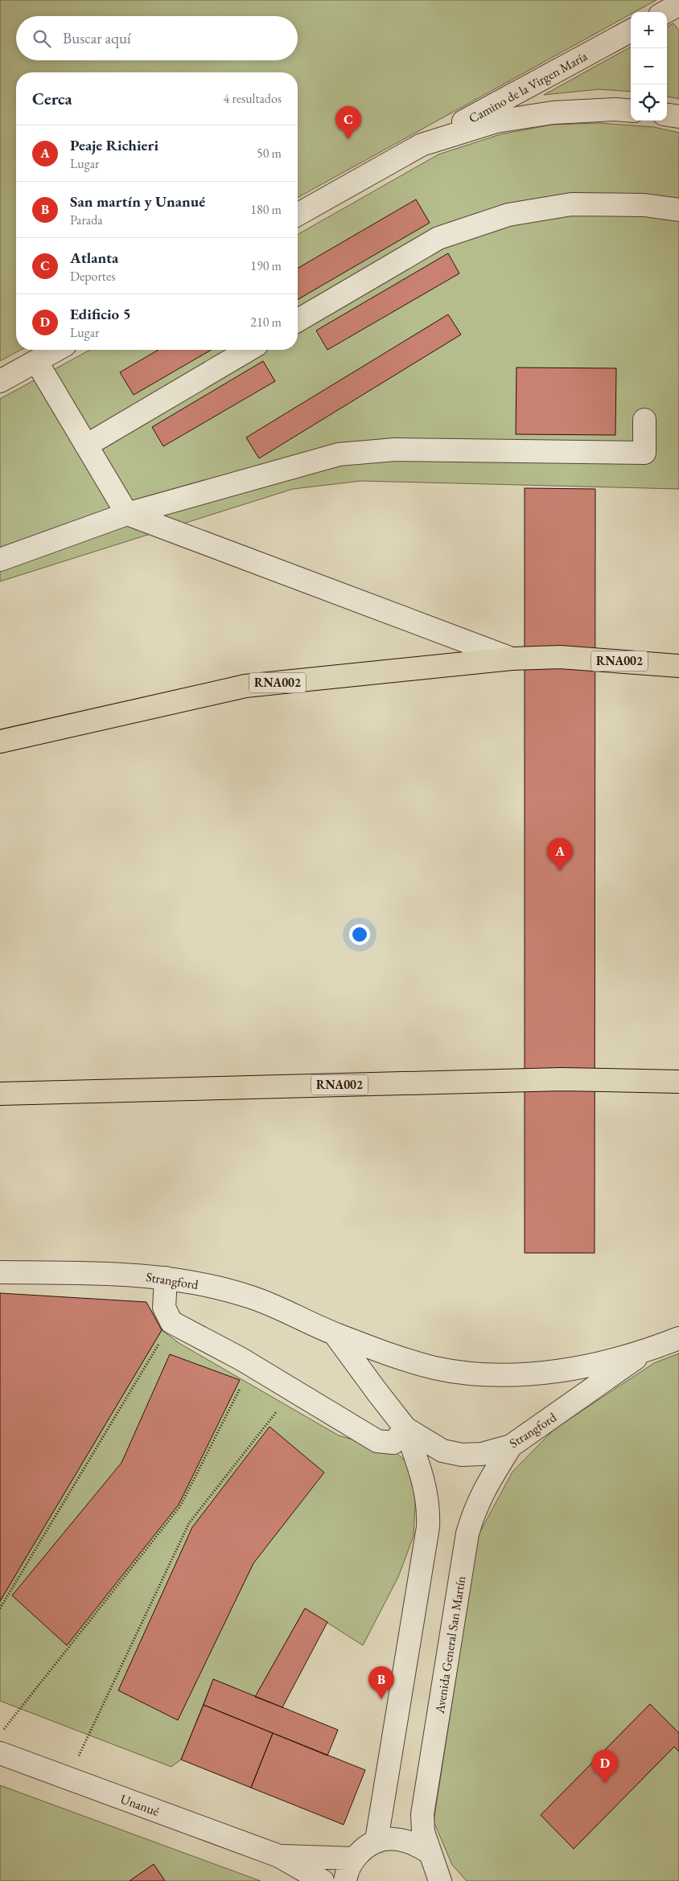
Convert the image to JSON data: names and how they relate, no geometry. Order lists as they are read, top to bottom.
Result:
{
  "streets": {
    "highway": ["RNA002"],
    "street": [
      "Camino de la Virgen María",
      "Strangford",
      "Avenida General San Martín",
      "Unanué"
    ]
  },
  "crossings": [
    ["Strangford", "Avenida General San Martín"]
  ],
  "page": {
    "map_buttons": ["+", "−"],
    "search": "Buscar aquí",
    "heading": ["Cerca", "4 resultados"],
    "pins": [
      "C",
      "A",
      "B",
      "D"
    ],
    "list": [
      {
        "mark": "A",
        "name": "Peaje Richieri",
        "note": "Lugar",
        "value": "50 m"
      },
      {
        "mark": "B",
        "name": "San martín y Unanué",
        "note": "Parada",
        "value": "180 m"
      },
      {
        "mark": "C",
        "name": "Atlanta",
        "note": "Deportes",
        "value": "190 m"
      },
      {
        "mark": "D",
        "name": "Edificio 5",
        "note": "Lugar",
        "value": "210 m"
      }
    ]
  }
}
